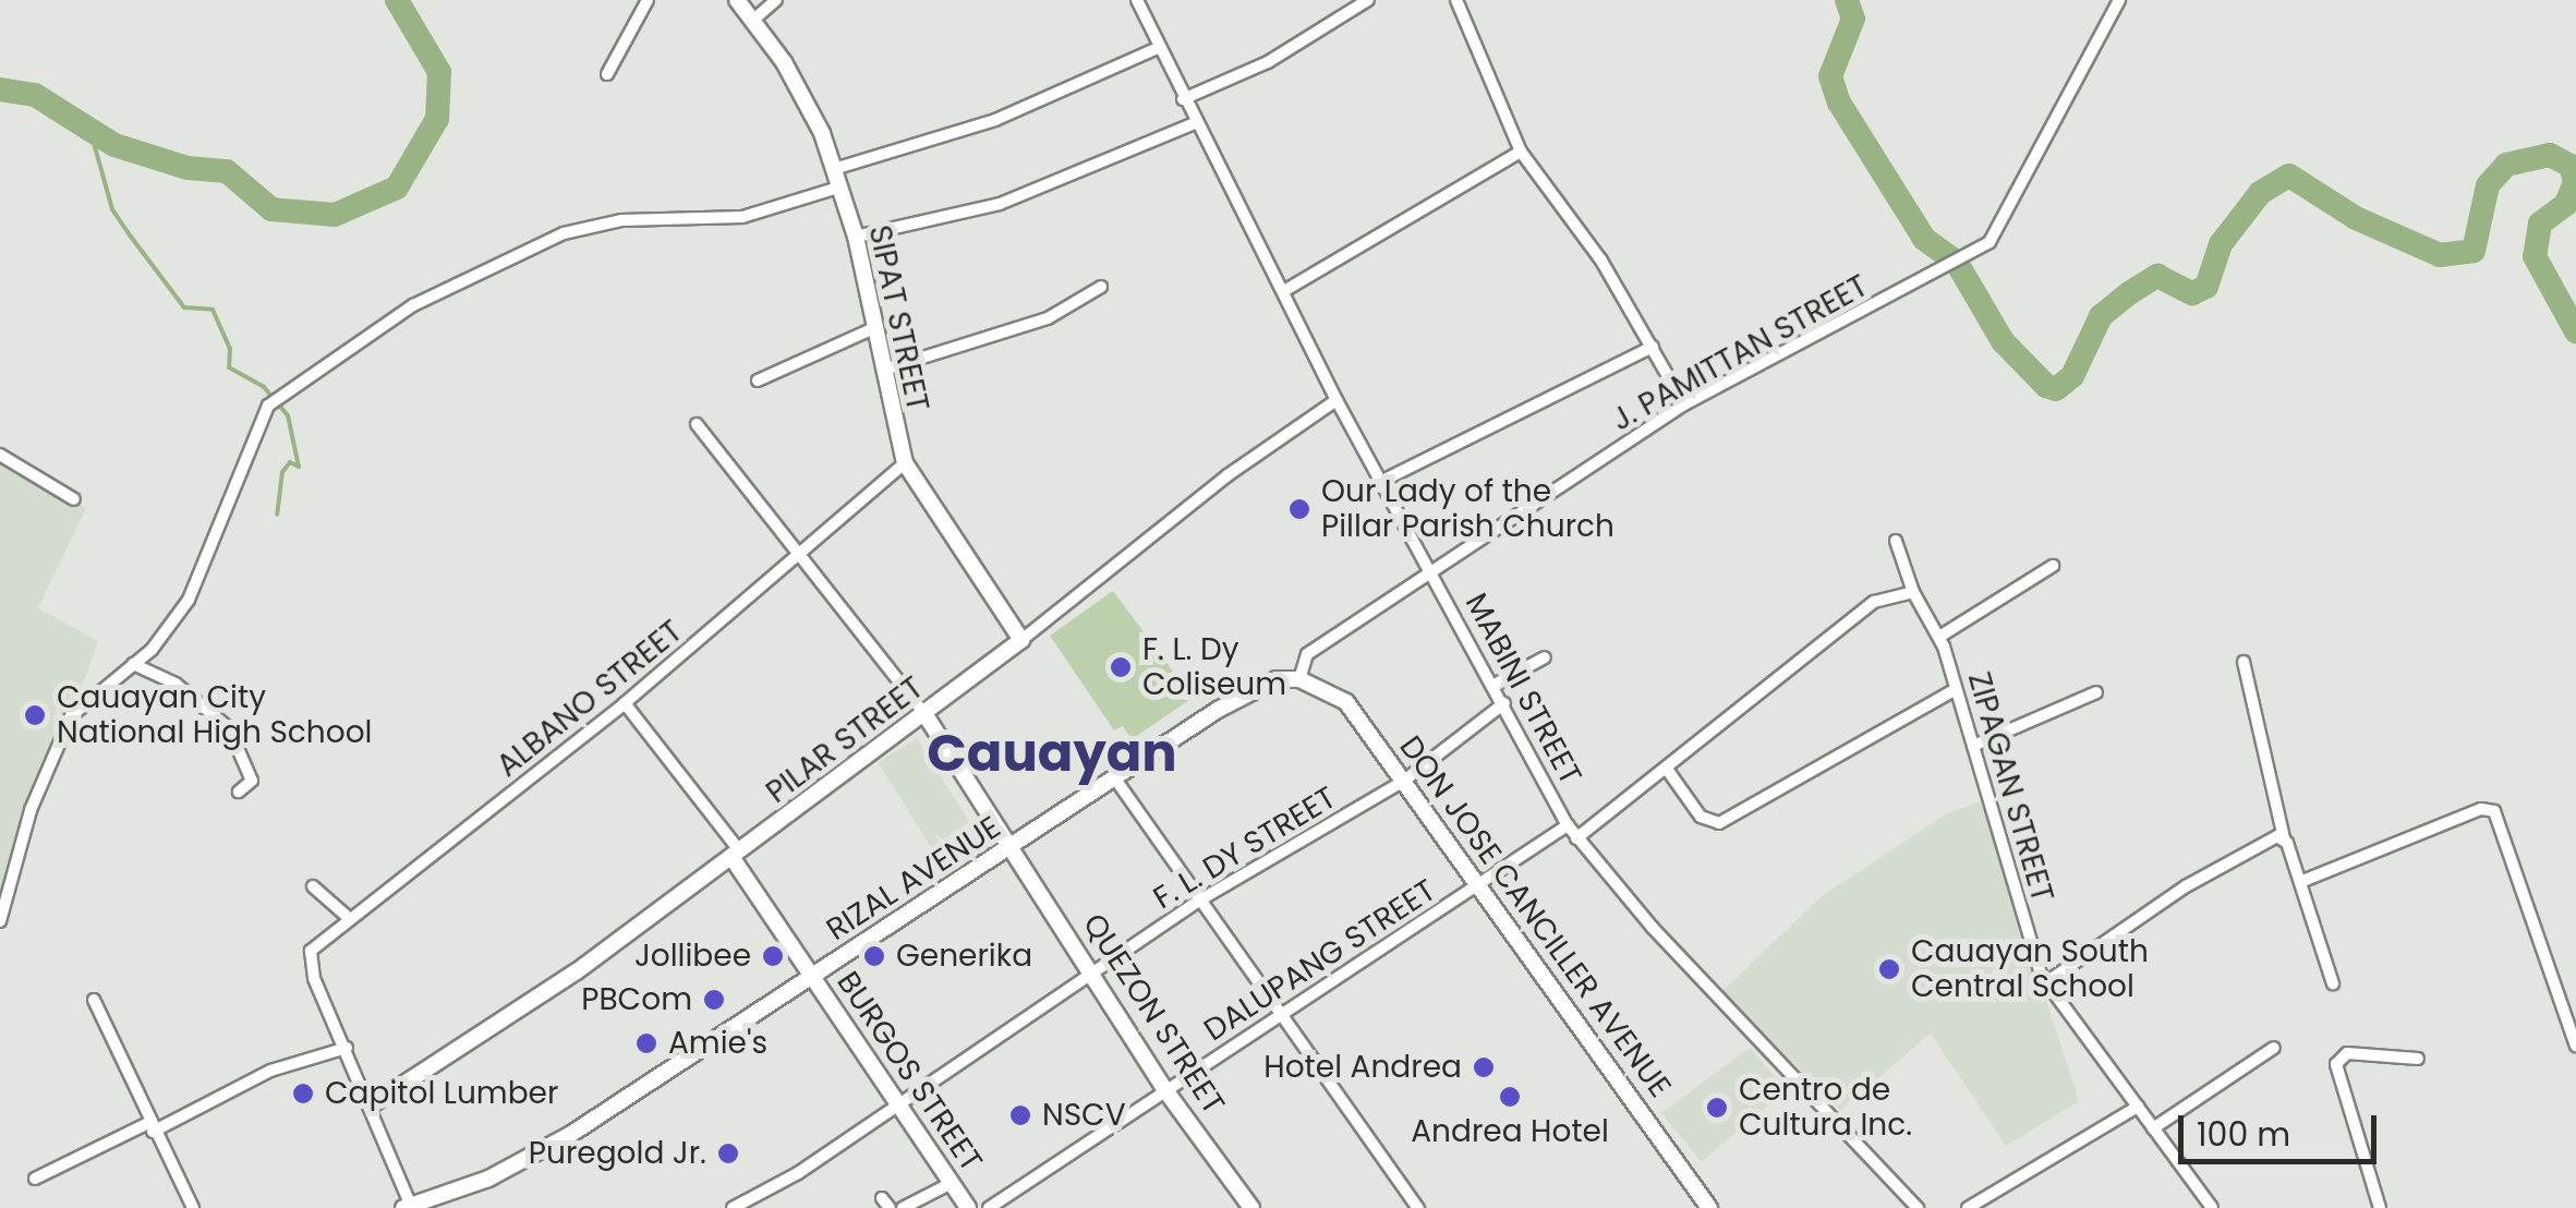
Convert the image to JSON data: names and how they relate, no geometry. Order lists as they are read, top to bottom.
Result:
{
  "streets": {
    "main road": [
      "SIPAT STREET",
      "PILAR STREET",
      "RIZAL AVENUE",
      "DON JOSE CANCILLER AVENUE",
      "QUEZON STREET",
      "BURGOS STREET"
    ],
    "street": [
      "J. PAMITTAN STREET",
      "MABINI STREET",
      "ALBANO STREET",
      "ZIPAGAN STREET",
      "F. L. DY STREET",
      "DALUPANG STREET"
    ]
  },
  "crossings": [
    ["SIPAT STREET", "ALBANO STREET"],
    ["SIPAT STREET", "PILAR STREET"],
    ["J. PAMITTAN STREET", "MABINI STREET"],
    ["MABINI STREET", "PILAR STREET"],
    ["MABINI STREET", "F. L. DY STREET"],
    ["MABINI STREET", "DALUPANG STREET"],
    ["PILAR STREET", "QUEZON STREET"],
    ["PILAR STREET", "BURGOS STREET"],
    ["F. L. DY STREET", "DON JOSE CANCILLER AVENUE"],
    ["F. L. DY STREET", "QUEZON STREET"],
    ["F. L. DY STREET", "BURGOS STREET"],
    ["RIZAL AVENUE", "DON JOSE CANCILLER AVENUE"],
    ["RIZAL AVENUE", "QUEZON STREET"],
    ["RIZAL AVENUE", "BURGOS STREET"],
    ["DON JOSE CANCILLER AVENUE", "DALUPANG STREET"],
    ["DALUPANG STREET", "QUEZON STREET"]
  ],
  "districts": ["Cauayan"],
  "places": [
    "Our Lady of the Pillar Parish Church",
    "F. L. Dy Coliseum",
    "Cauayan City National High School",
    "Jollibee",
    "Generika",
    "Cauayan South Central School",
    "PBCom",
    "Amie's",
    "Hotel Andrea",
    "Capitol Lumber",
    "Andrea Hotel",
    "Centro de Cultura Inc.",
    "NSCV",
    "Puregold Jr."
  ],
  "scale_bar": "100 m"
}
